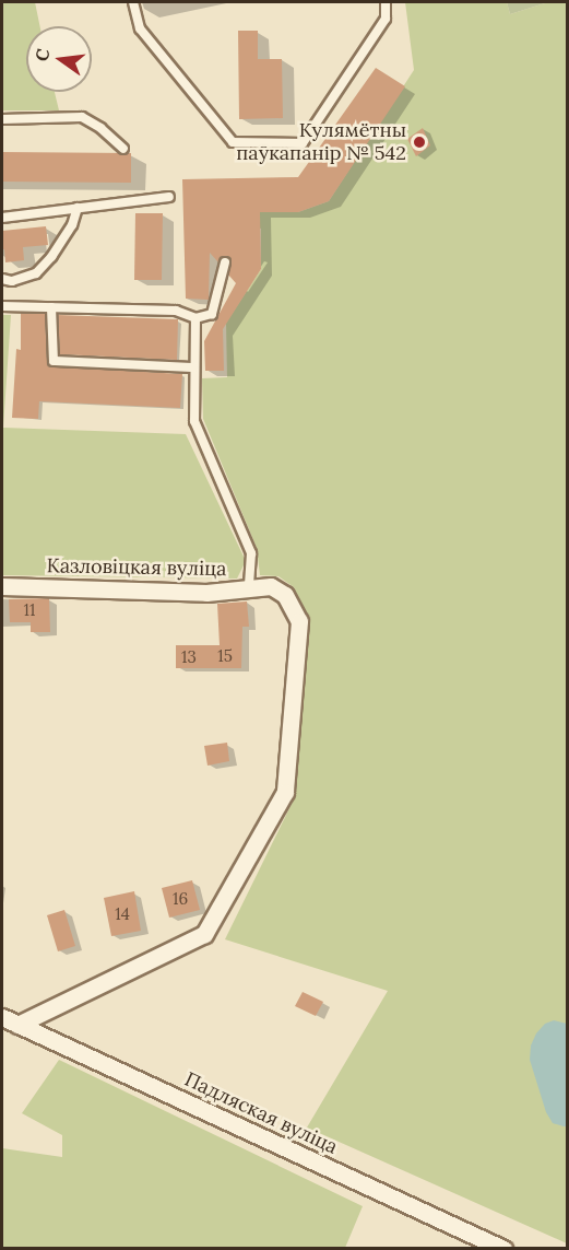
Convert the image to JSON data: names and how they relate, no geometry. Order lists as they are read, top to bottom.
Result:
{
  "streets": {
    "street": ["Казловіцкая вуліца", "Падляская вуліца"]
  },
  "crossings": [
    ["Казловіцкая вуліца", "Падляская вуліца"]
  ],
  "places": ["Кулямётны паўкапанір № 542"],
  "house_numbers": [
    "11",
    "15",
    "13",
    "16",
    "14"
  ],
  "north": "left"
}
